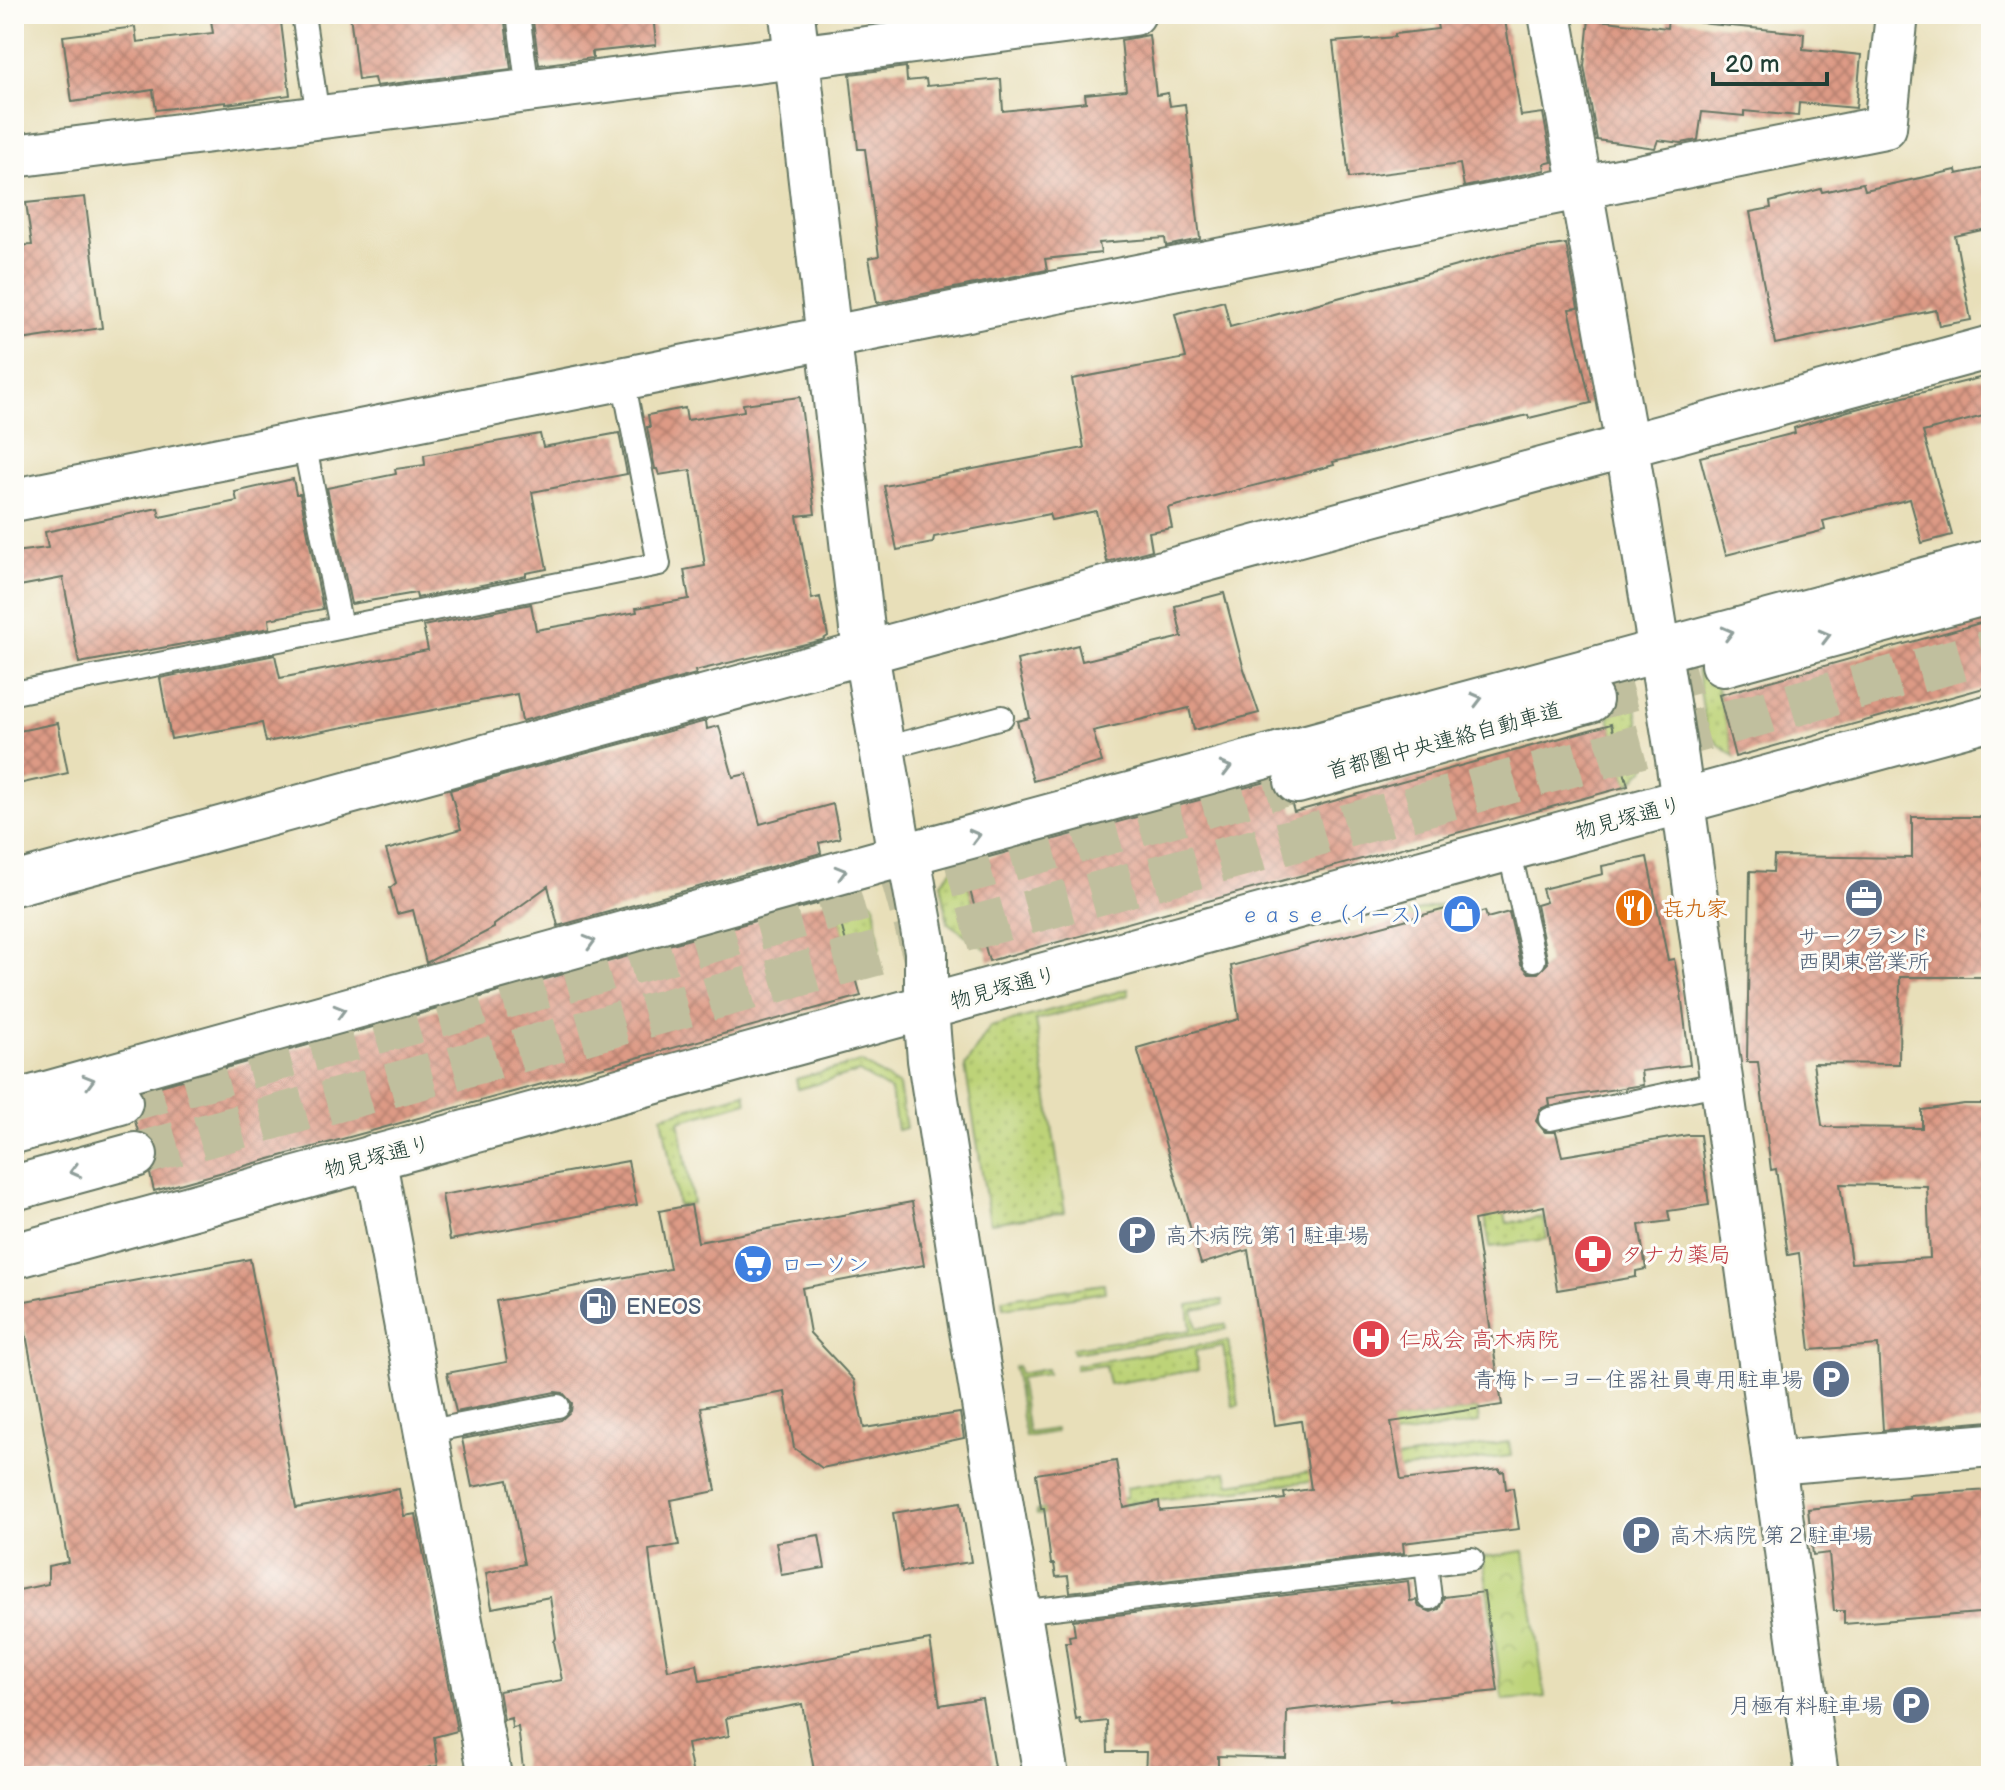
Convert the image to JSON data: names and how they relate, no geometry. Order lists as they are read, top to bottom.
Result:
{
  "streets": {
    "main road": ["首都圏中央連絡自動車道", "物見塚通り"]
  },
  "places": {
    "office": ["サークランド 西関東営業所"],
    "restaurant": ["㐂九家"],
    "shop": ["ｅａｓｅ（イース）"],
    "parking": [
      "高木病院 第１駐車場",
      "青梅トーヨ－住器社員専用駐車場",
      "高木病院 第２駐車場",
      "月極有料駐車場"
    ],
    "pharmacy": ["タナカ薬局"],
    "supermarket": ["ローソン"],
    "fuel station": ["ENEOS"],
    "hospital": ["仁成会 高木病院"]
  },
  "scale_bar": "20 m"
}
